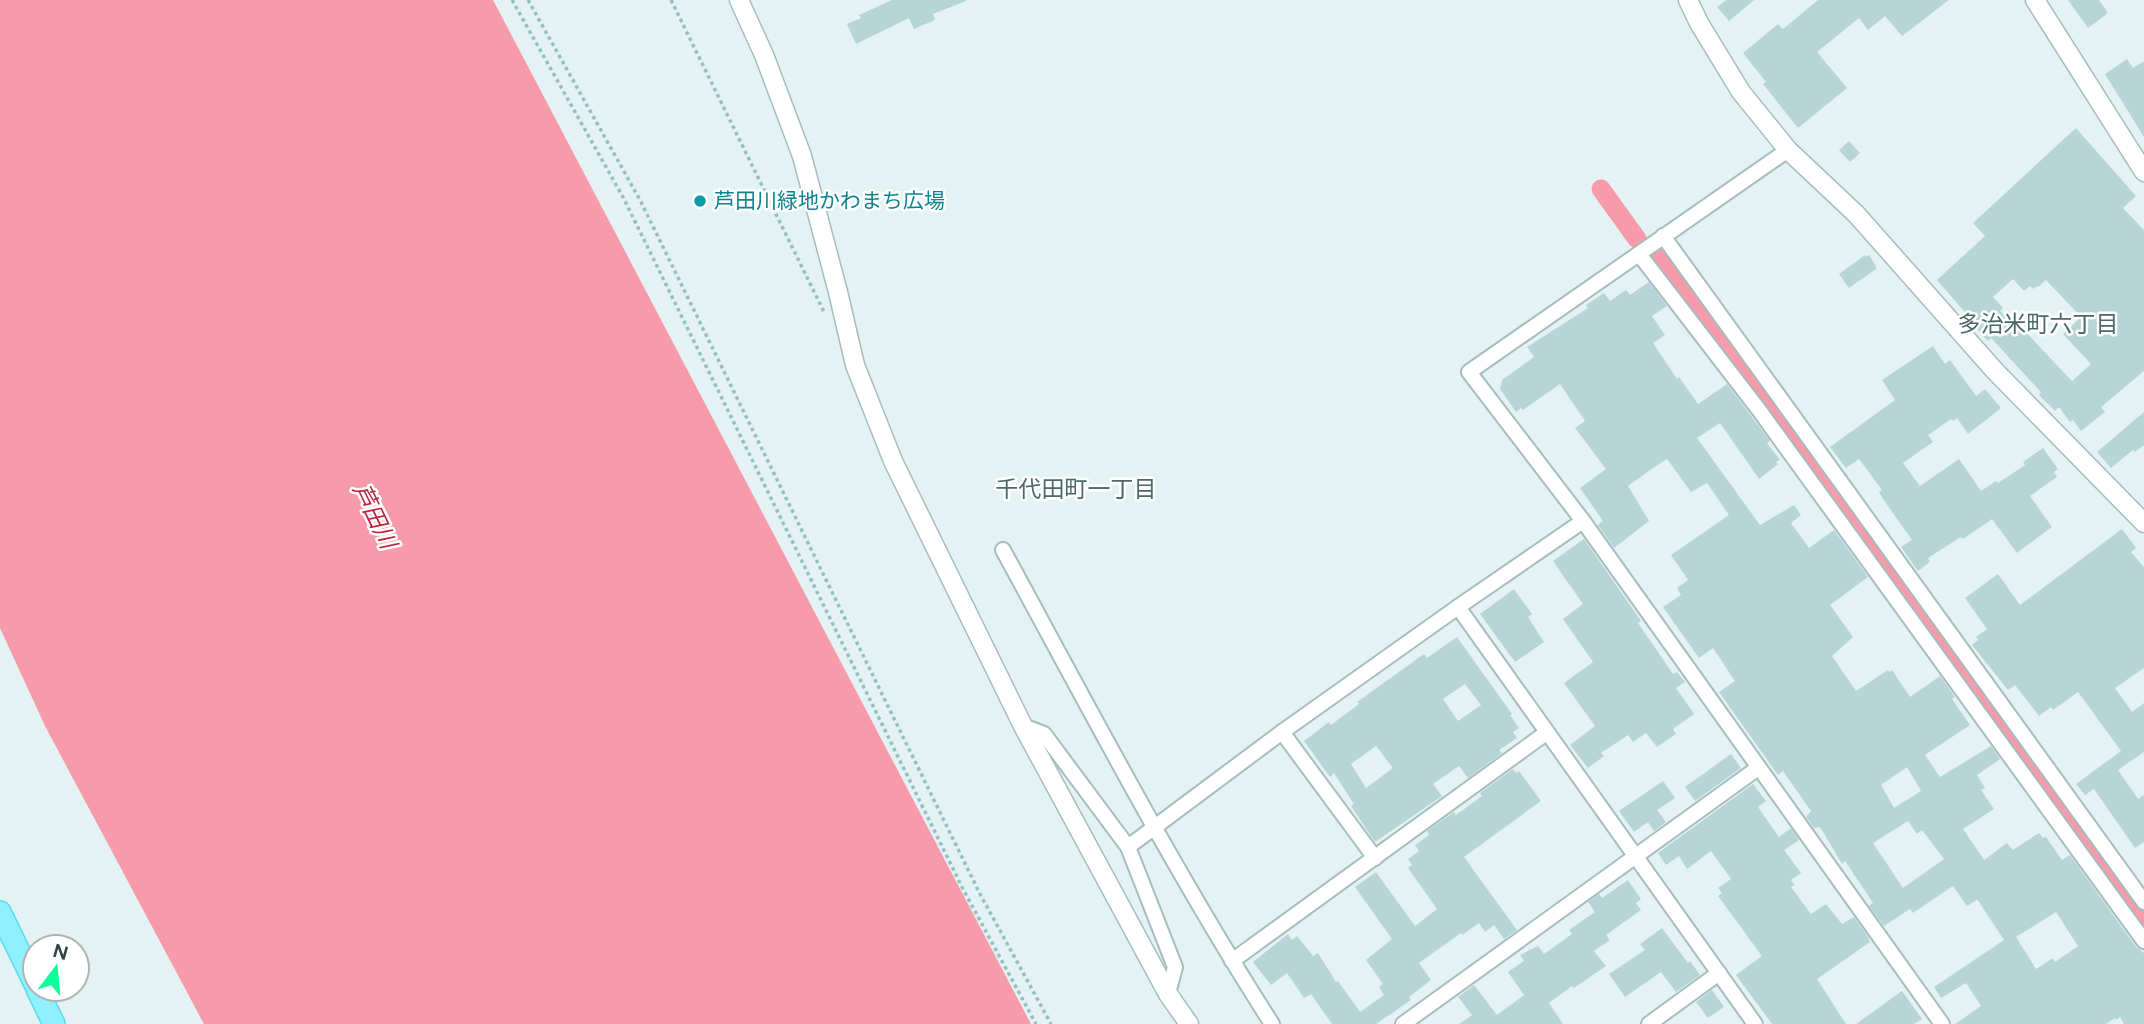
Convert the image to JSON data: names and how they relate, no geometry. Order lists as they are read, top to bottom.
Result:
{
  "districts": ["多治米町六丁目", "千代田町一丁目"],
  "water": ["芦田川"],
  "places": ["芦田川緑地かわまち広場"],
  "north": "top"
}
